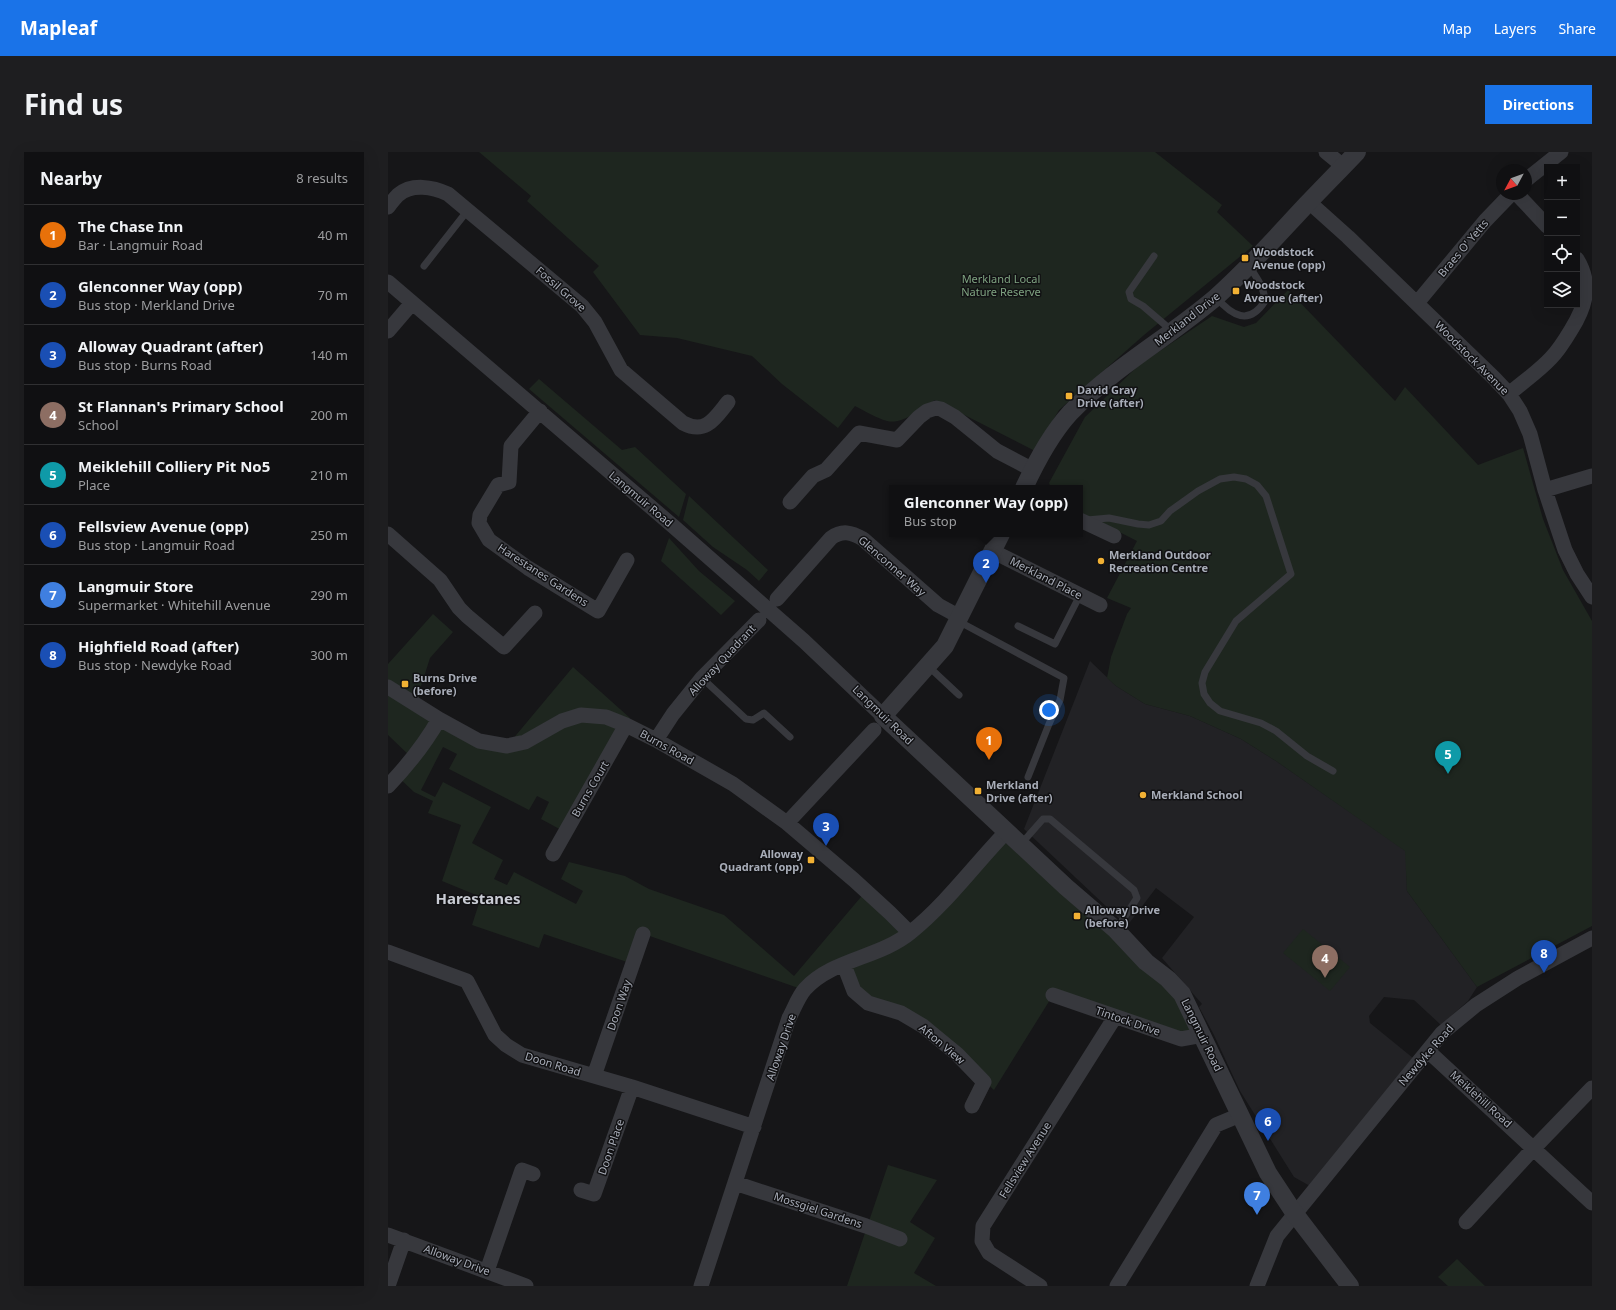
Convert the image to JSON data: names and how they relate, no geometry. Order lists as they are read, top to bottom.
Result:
{
  "streets": {
    "street": [
      "Braes O' Yetts",
      "Fossil Grove",
      "Merkland Drive",
      "Woodstock Avenue",
      "Langmuir Road",
      "Glenconner Way",
      "Harestanes Gardens",
      "Merkland Place",
      "Alloway Quadrant",
      "Burns Road",
      "Burns Court",
      "Doon Way",
      "Tintock Drive",
      "Afton View",
      "Alloway Drive",
      "Newdyke Road",
      "Doon Road",
      "Meiklehill Road",
      "Doon Place",
      "Fellsview Avenue",
      "Mossgiel Gardens"
    ]
  },
  "crossings": [
    ["Braes O' Yetts", "Woodstock Avenue"],
    ["Merkland Drive", "Woodstock Avenue"],
    ["Langmuir Road", "Harestanes Gardens"],
    ["Langmuir Road", "Tintock Drive"],
    ["Langmuir Road", "Alloway Drive"],
    ["Langmuir Road", "Newdyke Road"],
    ["Alloway Quadrant", "Burns Road"],
    ["Burns Road", "Burns Court"],
    ["Burns Road", "Alloway Drive"],
    ["Doon Way", "Doon Road"],
    ["Tintock Drive", "Fellsview Avenue"],
    ["Afton View", "Alloway Drive"],
    ["Alloway Drive", "Doon Road"],
    ["Alloway Drive", "Mossgiel Gardens"],
    ["Newdyke Road", "Meiklehill Road"],
    ["Doon Road", "Doon Place"]
  ],
  "districts": ["Harestanes"],
  "parks": ["Merkland Local Nature Reserve"],
  "places": {
    "transit": [
      "Woodstock Avenue (opp)",
      "Woodstock Avenue (after)",
      "David Gray Drive (after)",
      "Burns Drive (before)",
      "Merkland Drive (after)",
      "Alloway Quadrant (opp)",
      "Alloway Drive (before)"
    ],
    "other": ["Merkland Outdoor Recreation Centre", "Merkland School"]
  },
  "north": "bottom left",
  "page": {
    "header": "Mapleaf",
    "nav": ["Map", "Layers", "Share"],
    "title": "Find us",
    "buttons": "Directions",
    "heading": ["Nearby", "8 results"],
    "map_buttons": ["+", "−"],
    "list": [
      {
        "mark": "1",
        "name": "The Chase Inn",
        "note": "Bar · Langmuir Road",
        "value": "40 m"
      },
      {
        "mark": "2",
        "name": "Glenconner Way (opp)",
        "note": "Bus stop · Merkland Drive",
        "value": "70 m"
      },
      {
        "mark": "3",
        "name": "Alloway Quadrant (after)",
        "note": "Bus stop · Burns Road",
        "value": "140 m"
      },
      {
        "mark": "4",
        "name": "St Flannan's Primary School",
        "note": "School",
        "value": "200 m"
      },
      {
        "mark": "5",
        "name": "Meiklehill Colliery Pit No5",
        "note": "Place",
        "value": "210 m"
      },
      {
        "mark": "6",
        "name": "Fellsview Avenue (opp)",
        "note": "Bus stop · Langmuir Road",
        "value": "250 m"
      },
      {
        "mark": "7",
        "name": "Langmuir Store",
        "note": "Supermarket · Whitehill Avenue",
        "value": "290 m"
      },
      {
        "mark": "8",
        "name": "Highfield Road (after)",
        "note": "Bus stop · Newdyke Road",
        "value": "300 m"
      }
    ],
    "popup": ["Glenconner Way (opp)", "Bus stop"],
    "pins": [
      "2",
      "1",
      "5",
      "3",
      "8",
      "4",
      "6",
      "7"
    ]
  }
}
